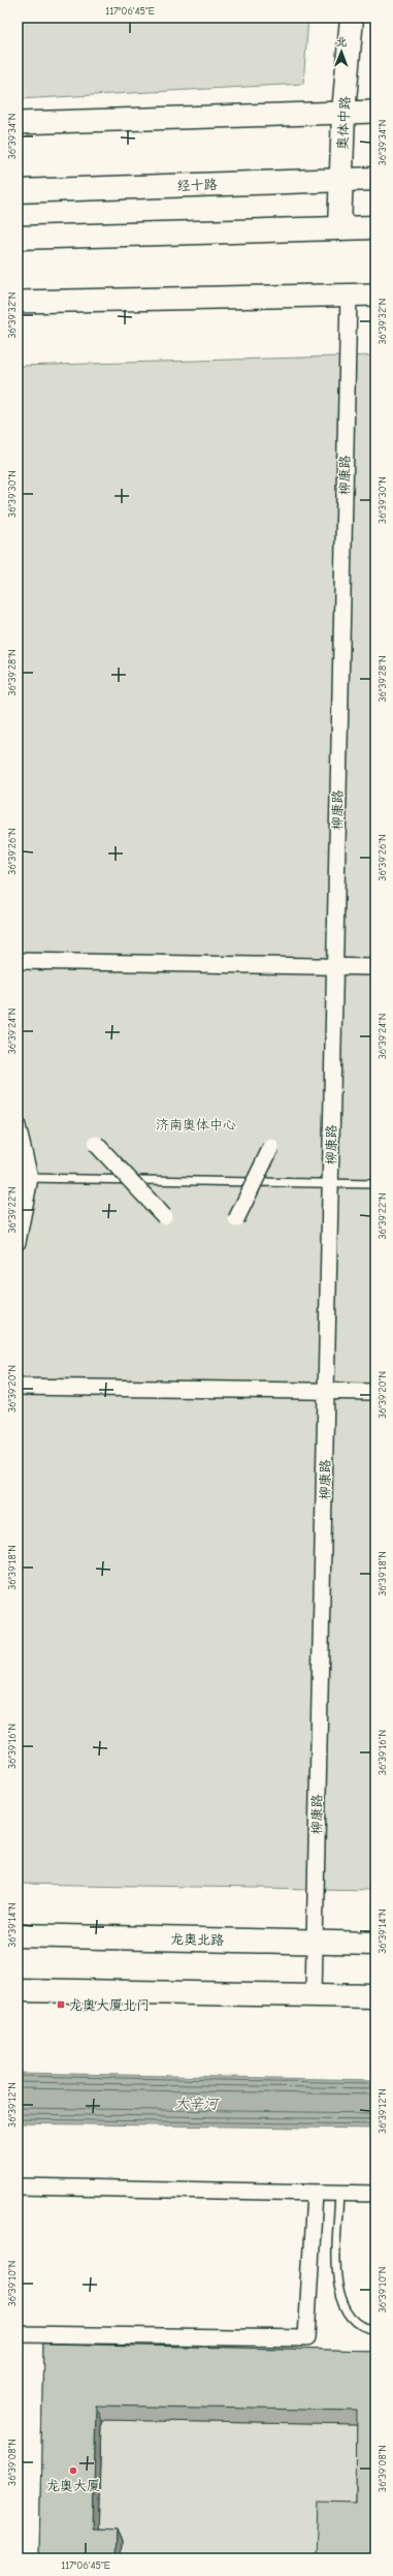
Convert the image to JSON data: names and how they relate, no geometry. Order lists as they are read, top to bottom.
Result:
{
  "streets": {
    "main road": ["奥体中路", "经十路", "龙奥北路"],
    "street": ["柳康路"]
  },
  "crossings": [
    ["奥体中路", "经十路"],
    ["柳康路", "龙奥北路"]
  ],
  "water": ["大辛河"],
  "parks": ["济南奥体中心"],
  "places": {
    "transit": ["龙奥大厦北门"],
    "other": ["龙奥大厦"]
  },
  "north": "top",
  "coordinates": [
    "117°06'45\"E",
    "36°39'34\"N",
    "36°39'32\"N",
    "36°39'30\"N",
    "36°39'28\"N",
    "36°39'26\"N",
    "36°39'24\"N",
    "36°39'22\"N",
    "36°39'20\"N",
    "36°39'18\"N",
    "36°39'16\"N",
    "36°39'14\"N",
    "36°39'12\"N",
    "36°39'10\"N",
    "36°39'08\"N"
  ]
}
